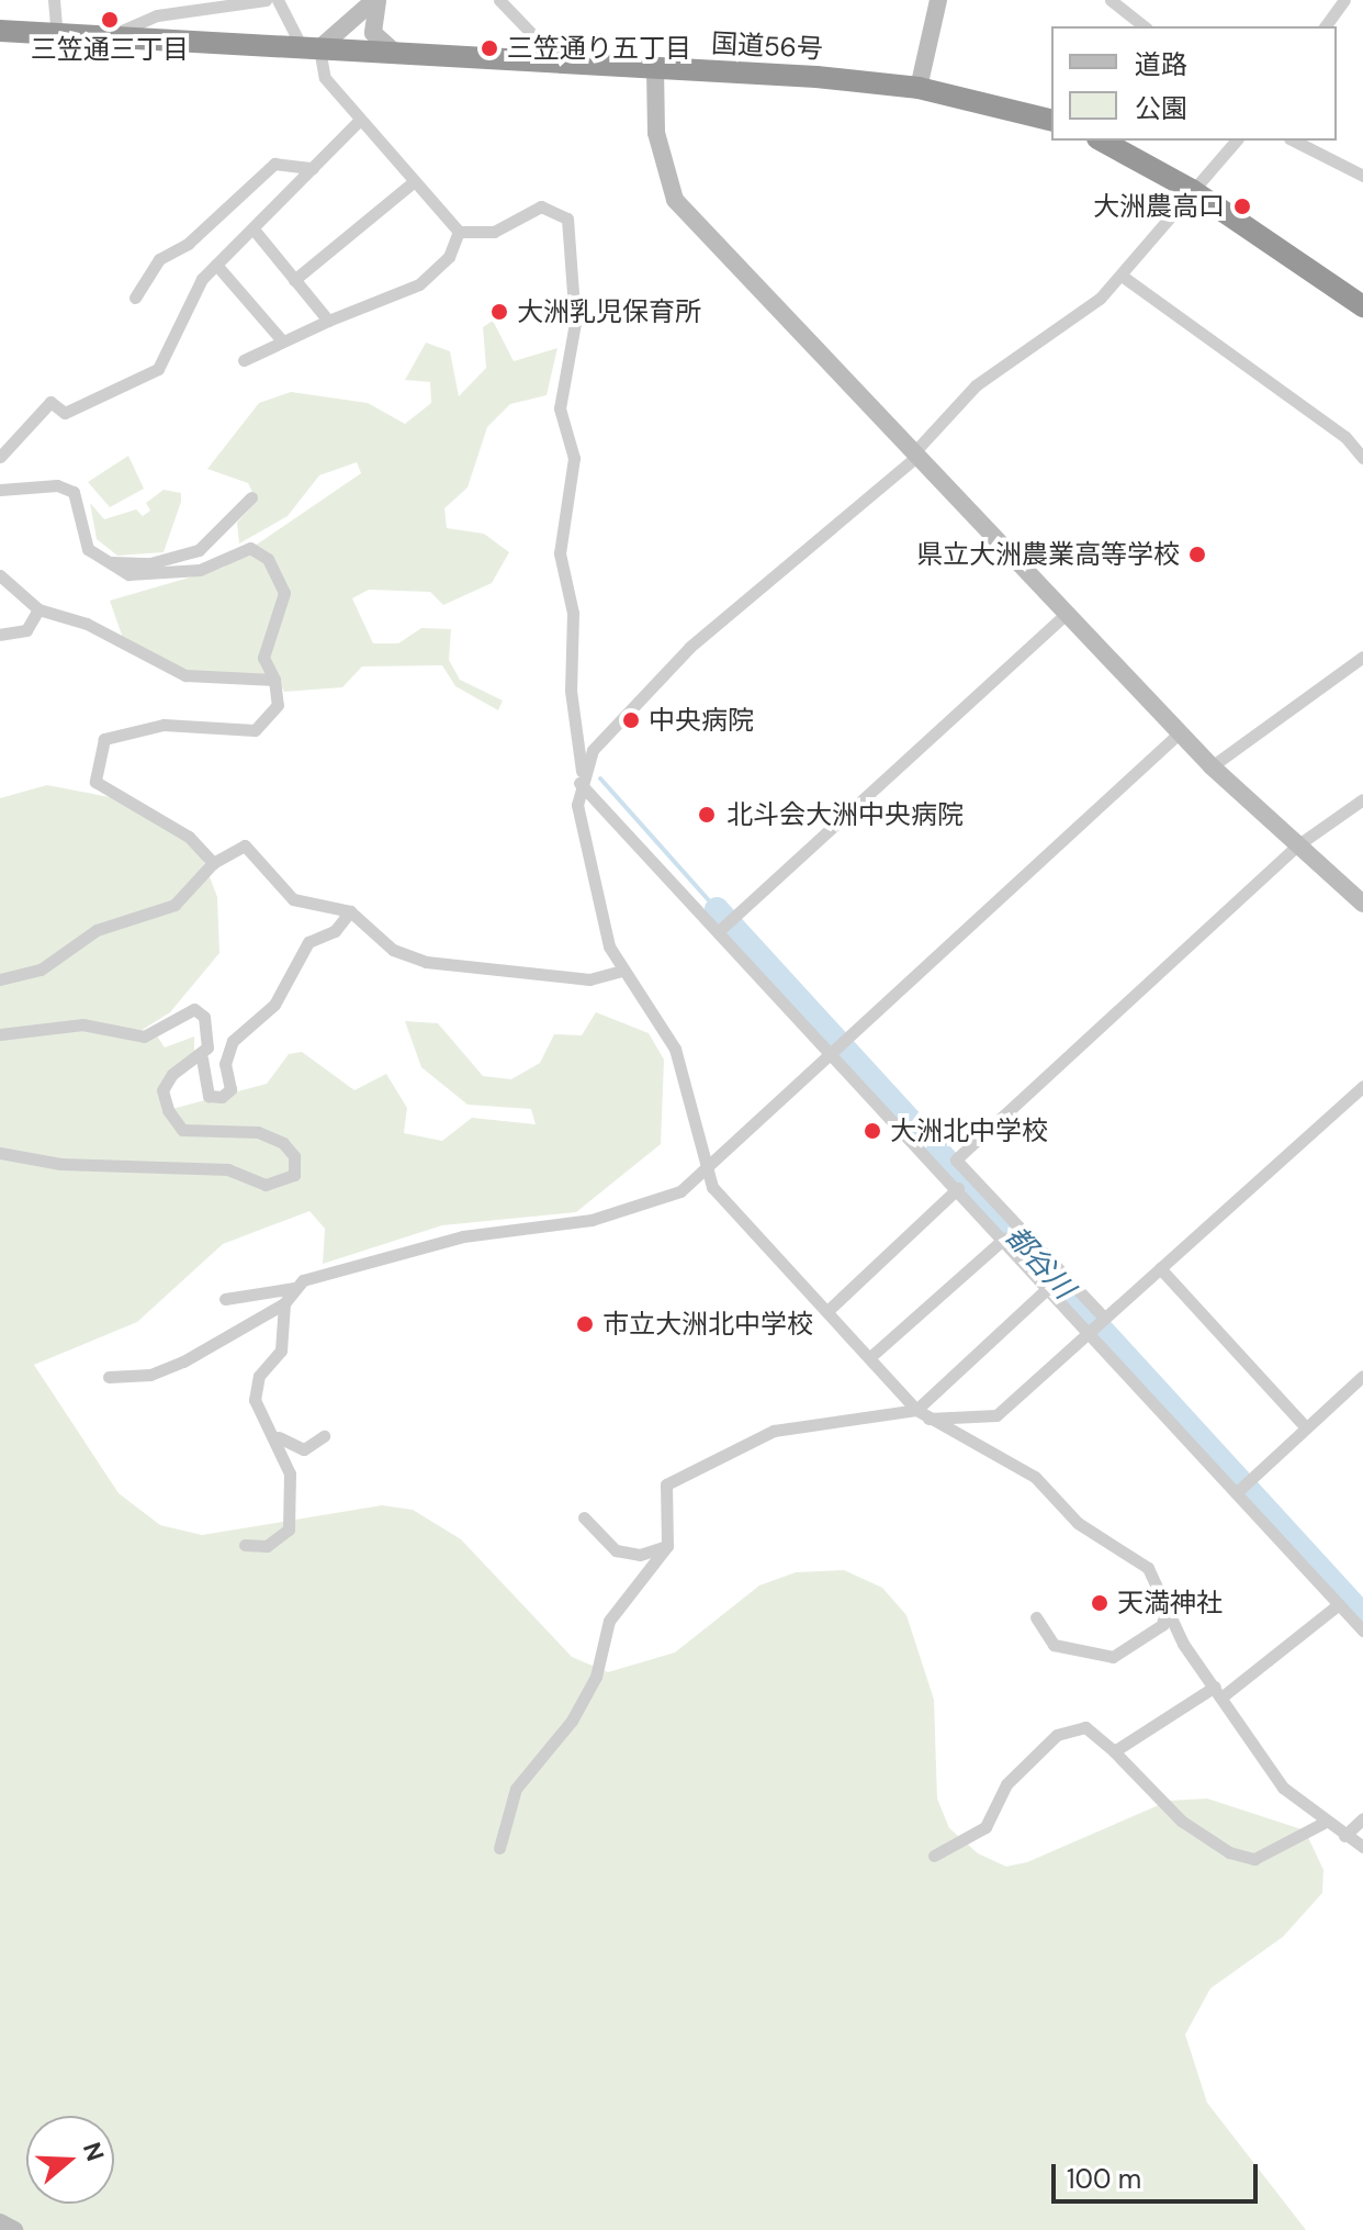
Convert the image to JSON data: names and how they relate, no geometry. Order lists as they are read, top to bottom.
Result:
{
  "streets": {
    "highway": ["国道56号"]
  },
  "water": ["都谷川"],
  "places": [
    "三笠通三丁目",
    "三笠通り五丁目",
    "大洲農高口",
    "大洲乳児保育所",
    "県立大洲農業高等学校",
    "中央病院",
    "北斗会大洲中央病院",
    "大洲北中学校",
    "市立大洲北中学校",
    "天満神社"
  ],
  "legend": ["道路", "公園"],
  "scale_bar": "100 m",
  "north": "right"
}
